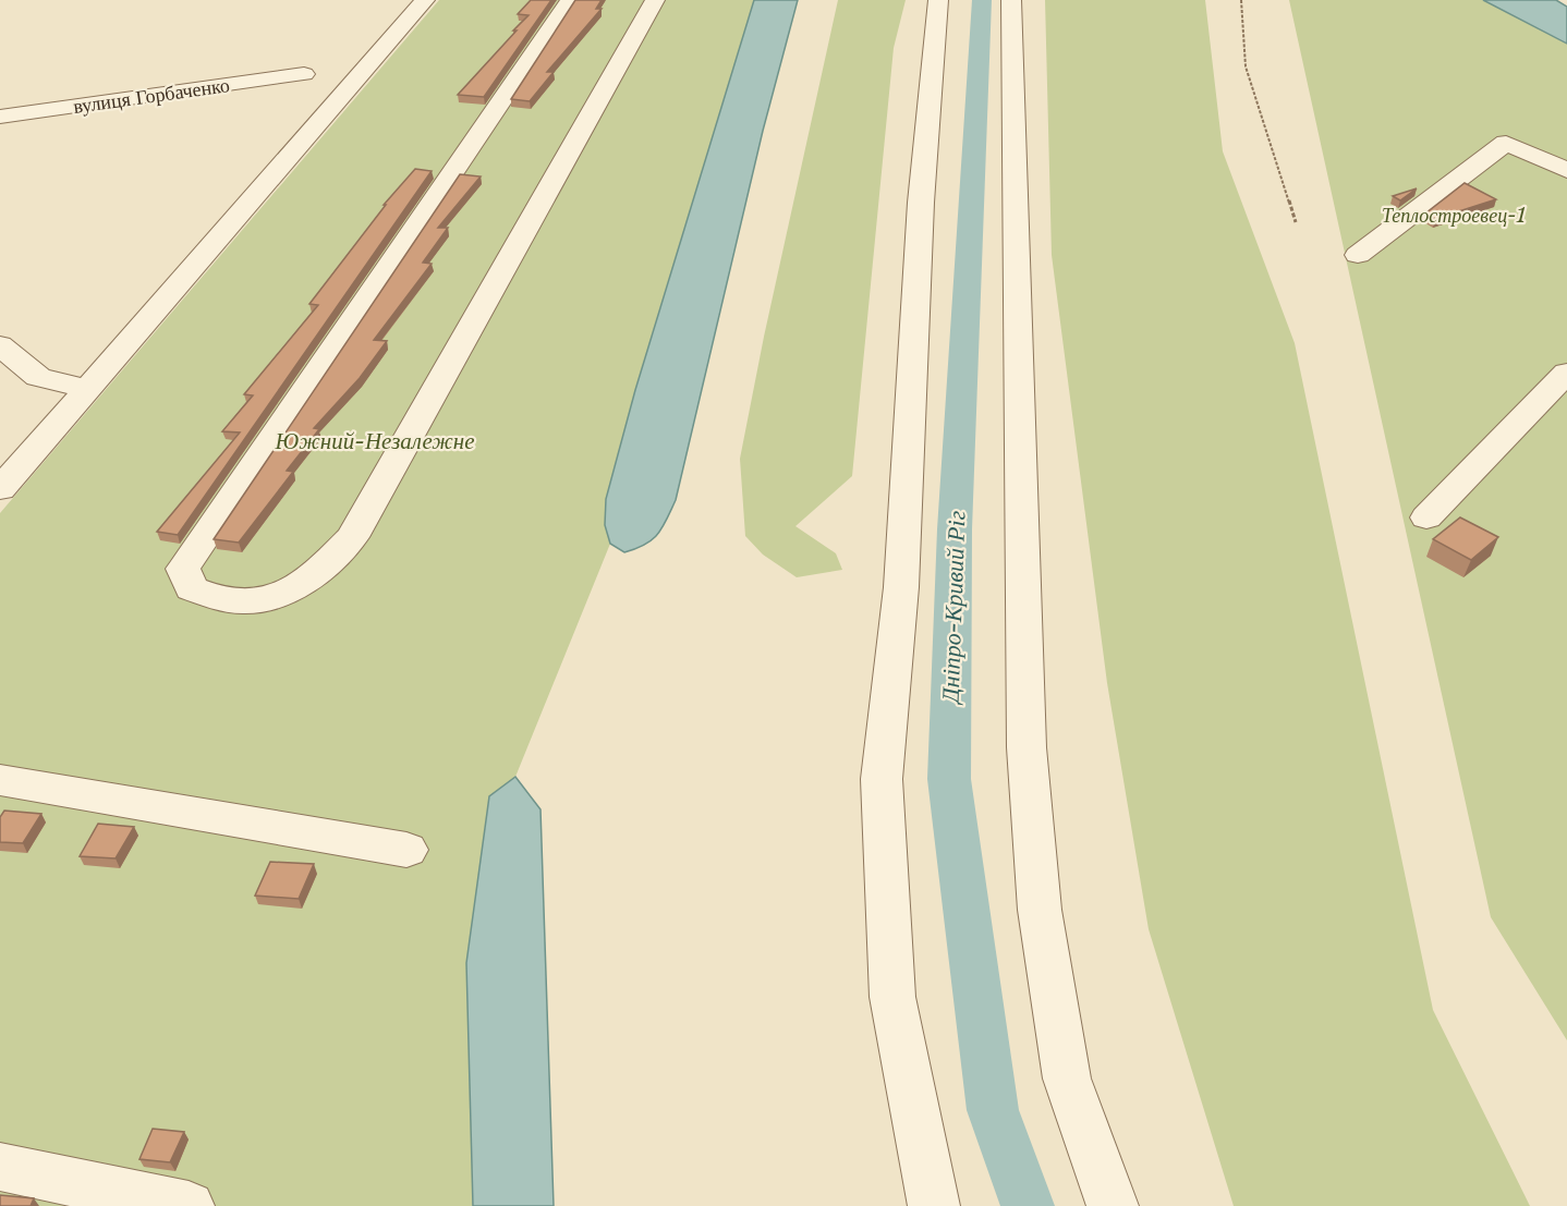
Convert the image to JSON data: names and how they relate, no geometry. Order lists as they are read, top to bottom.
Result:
{
  "streets": {
    "street": ["вулиця Горбаченко"]
  },
  "water": ["Дніпро-Кривий Ріг"],
  "parks": ["Теплостроевец-1", "Южний-Незалежне"]
}
